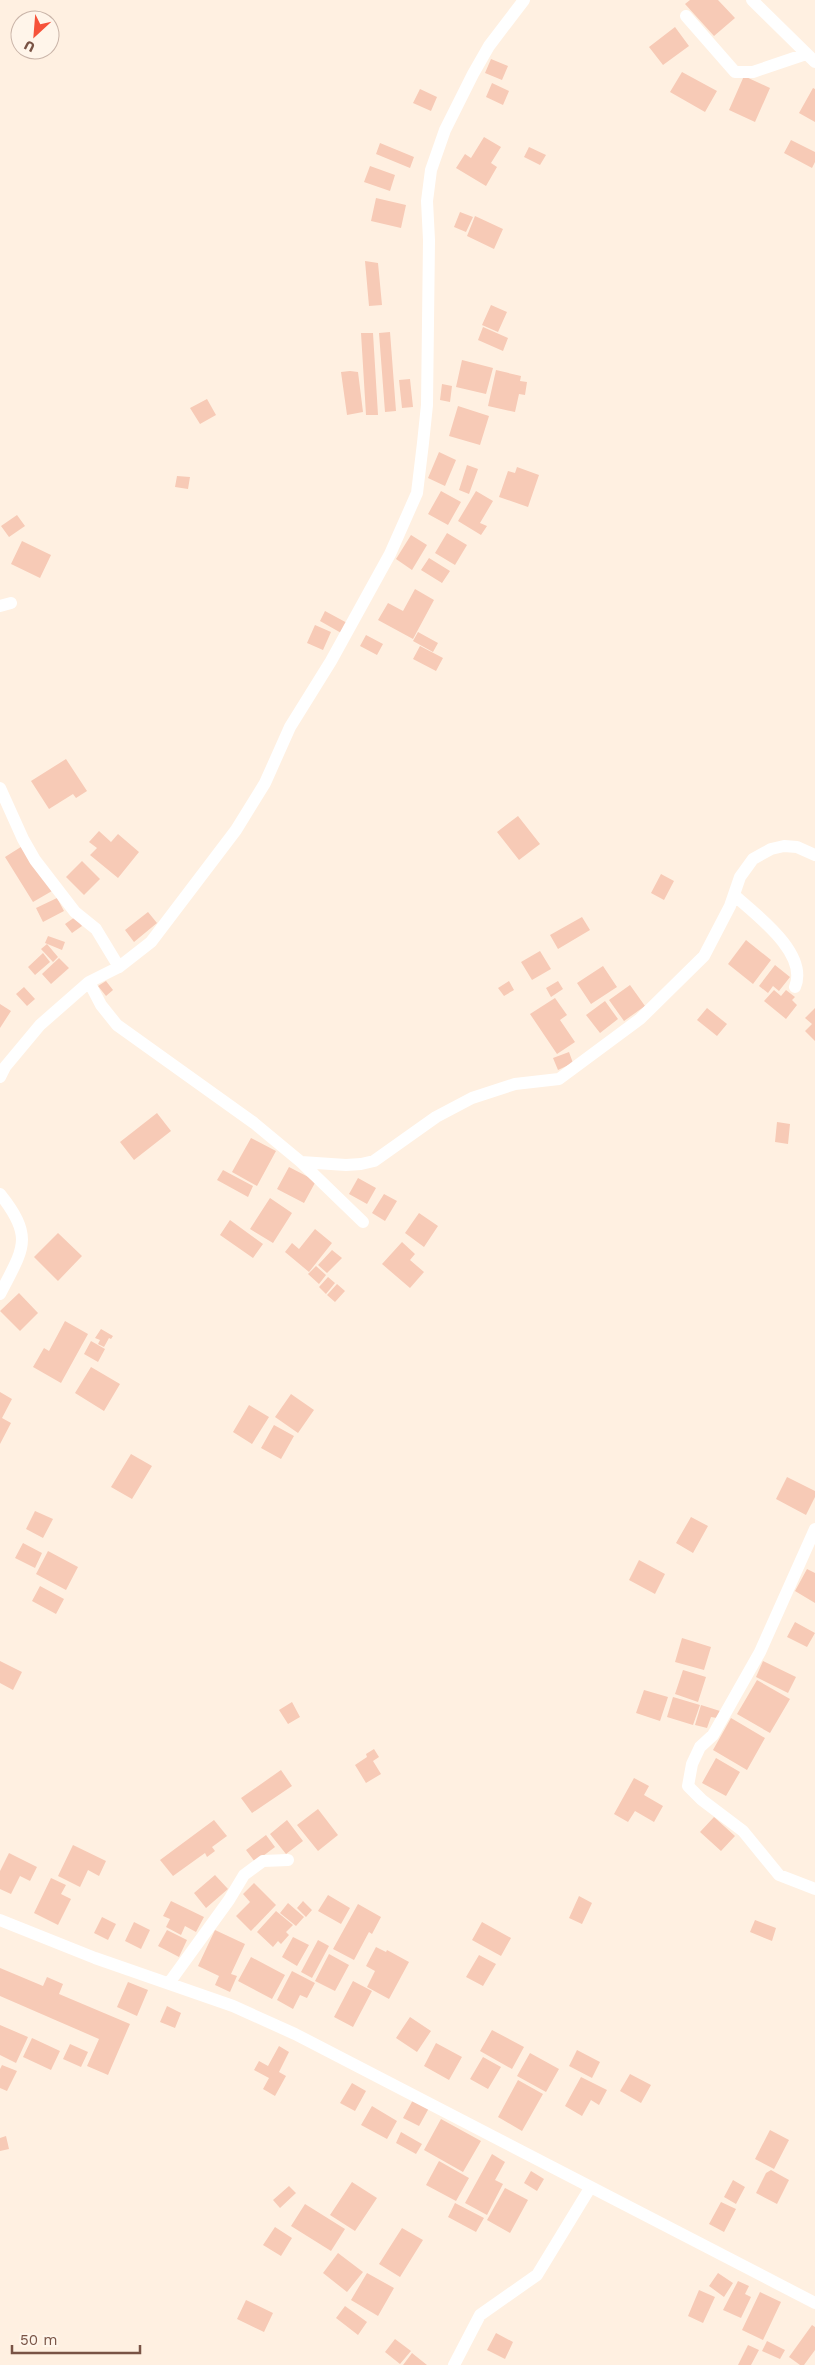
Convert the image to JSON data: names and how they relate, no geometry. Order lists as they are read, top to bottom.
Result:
{
  "scale_bar": "50 m",
  "north": "bottom left"
}
